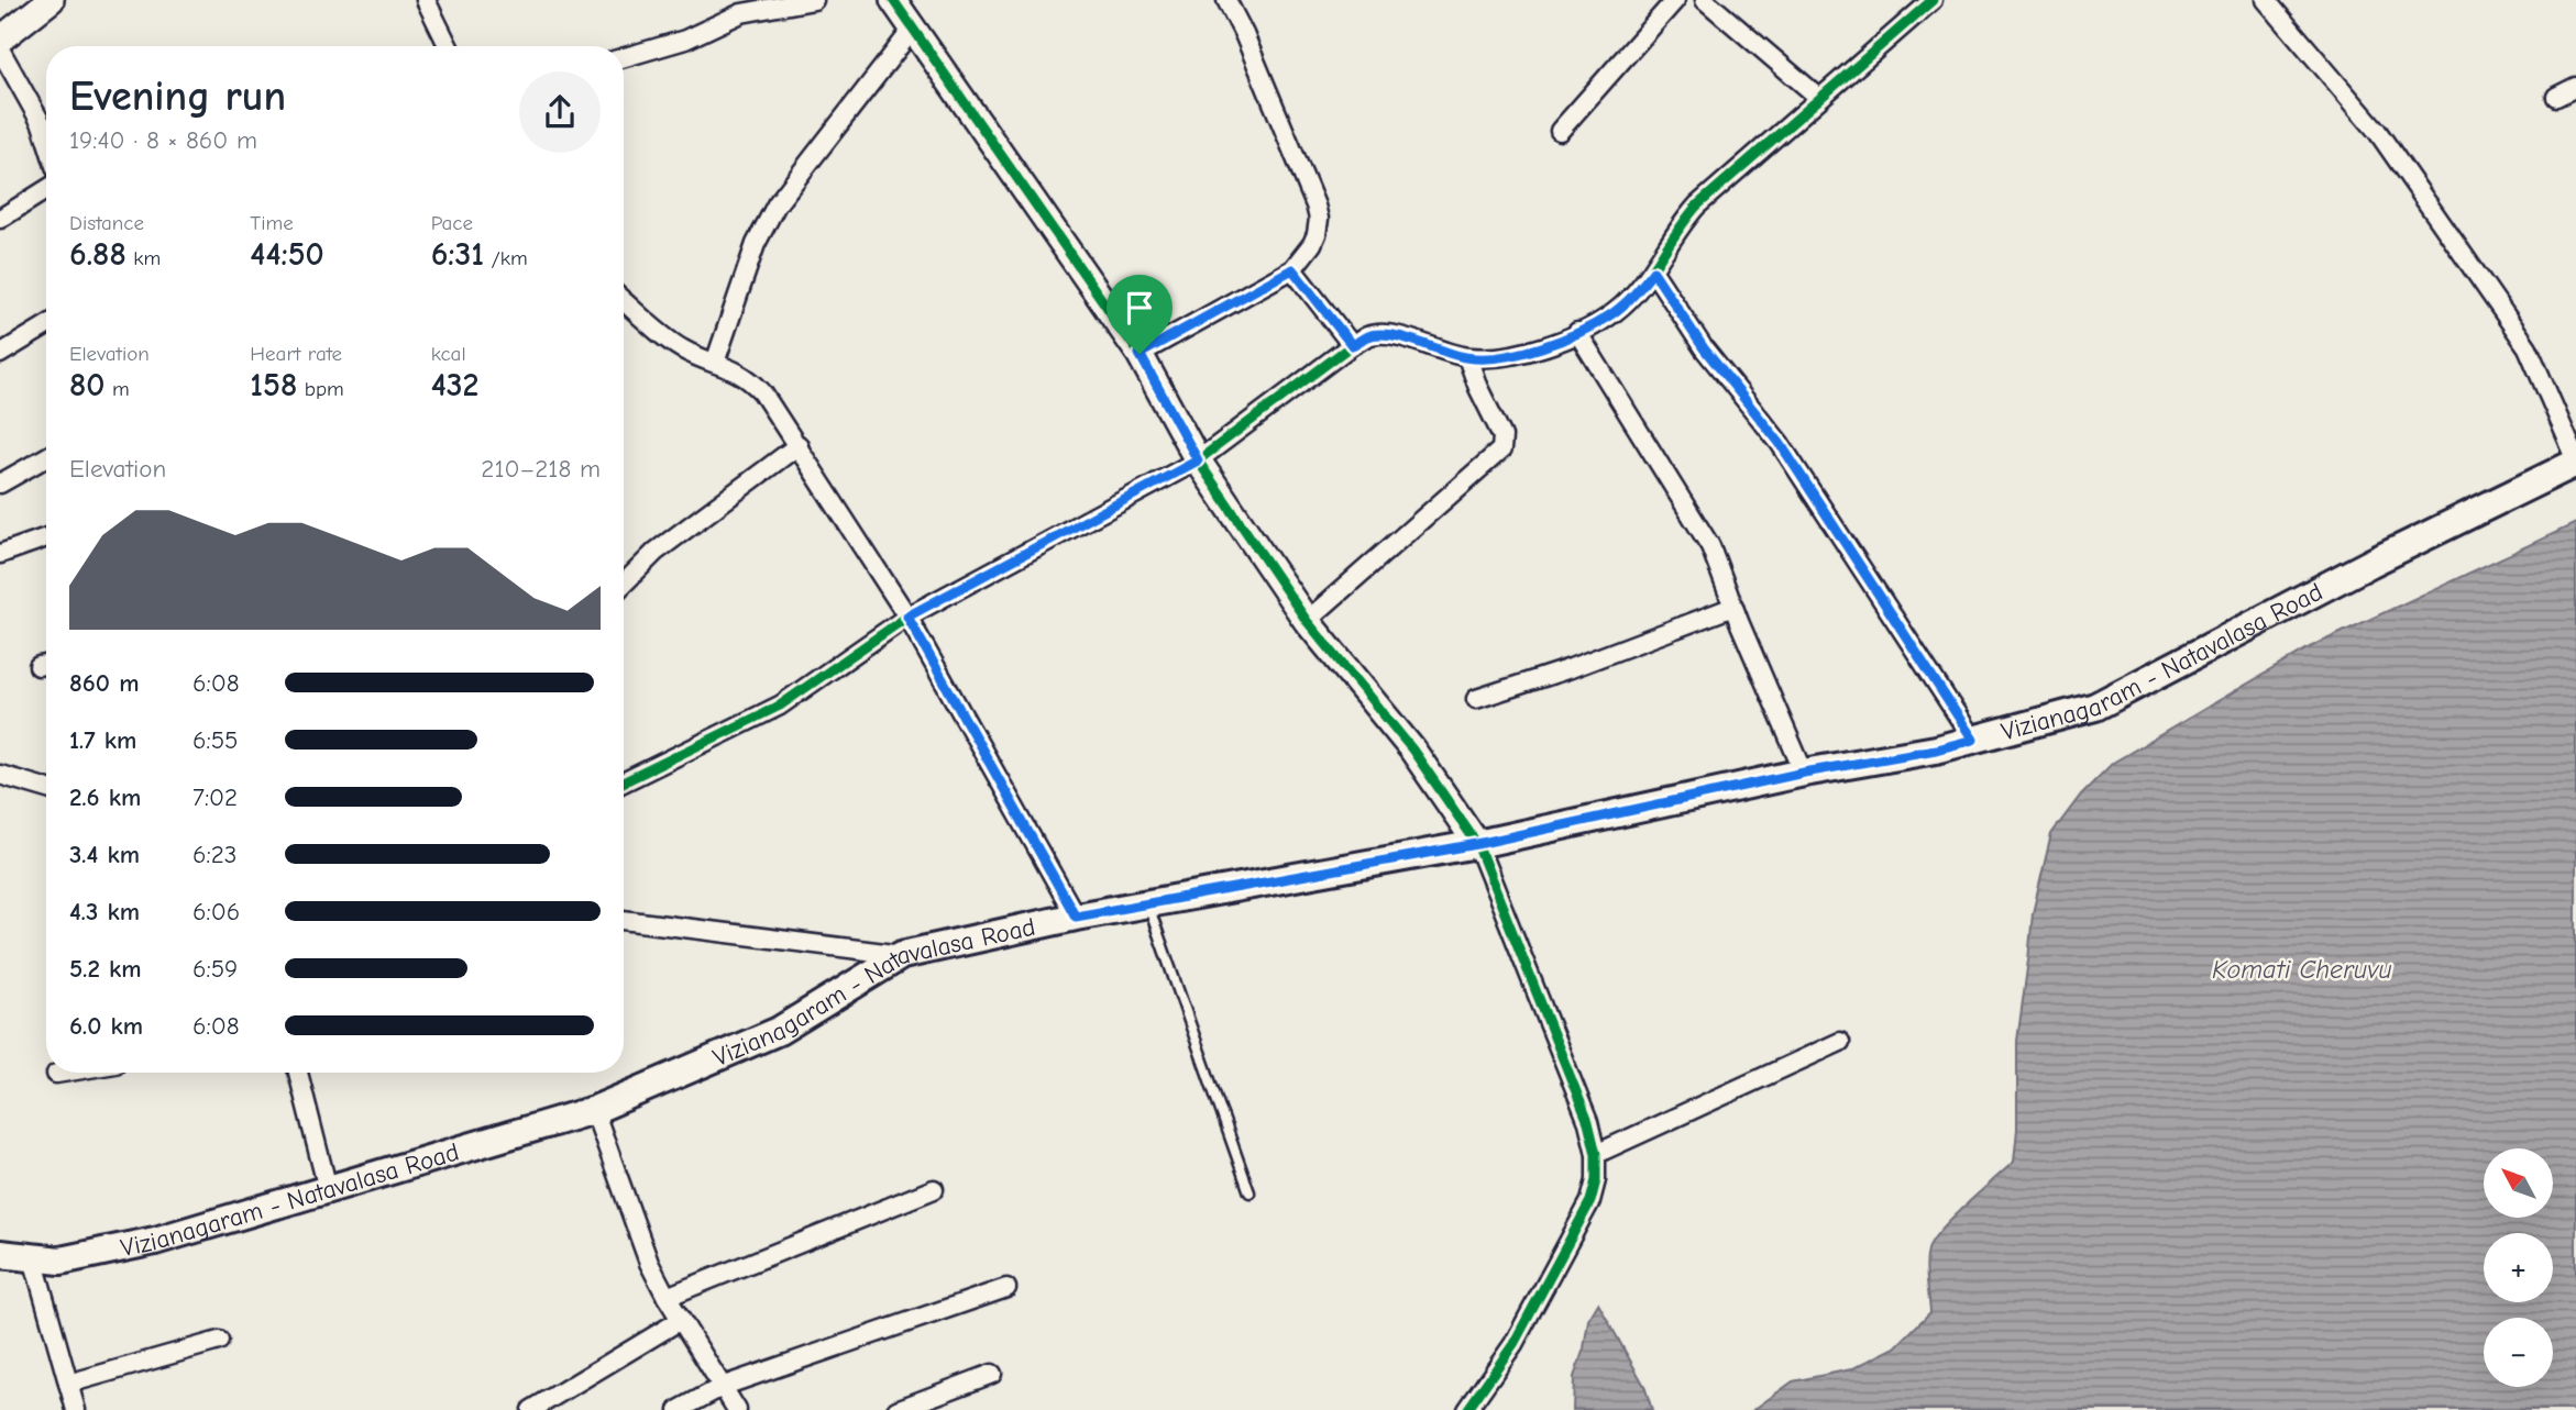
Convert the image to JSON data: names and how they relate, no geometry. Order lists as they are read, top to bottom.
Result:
{
  "streets": {
    "main road": ["Vizianagaram - Natavalasa Road"]
  },
  "water": ["Komati Cheruvu"],
  "north": "top left",
  "page": {
    "heading": ["Evening run", "19:40 · 8 × 860 m"],
    "stats": [
      ["Distance", "6.88 km"],
      ["Time", "44:50"],
      ["Pace", "6:31 /km"],
      ["Elevation", "80 m"],
      ["Heart rate", "158 bpm"],
      ["kcal", "432"]
    ],
    "chart": ["Elevation", "210–218 m"],
    "list": [
      {
        "name": "860 m",
        "note": "6:08"
      },
      {
        "name": "1.7 km",
        "note": "6:55"
      },
      {
        "name": "2.6 km",
        "note": "7:02"
      },
      {
        "name": "3.4 km",
        "note": "6:23"
      },
      {
        "name": "4.3 km",
        "note": "6:06"
      },
      {
        "name": "5.2 km",
        "note": "6:59"
      },
      {
        "name": "6.0 km",
        "note": "6:08"
      }
    ],
    "map_buttons": ["+", "−"]
  }
}
